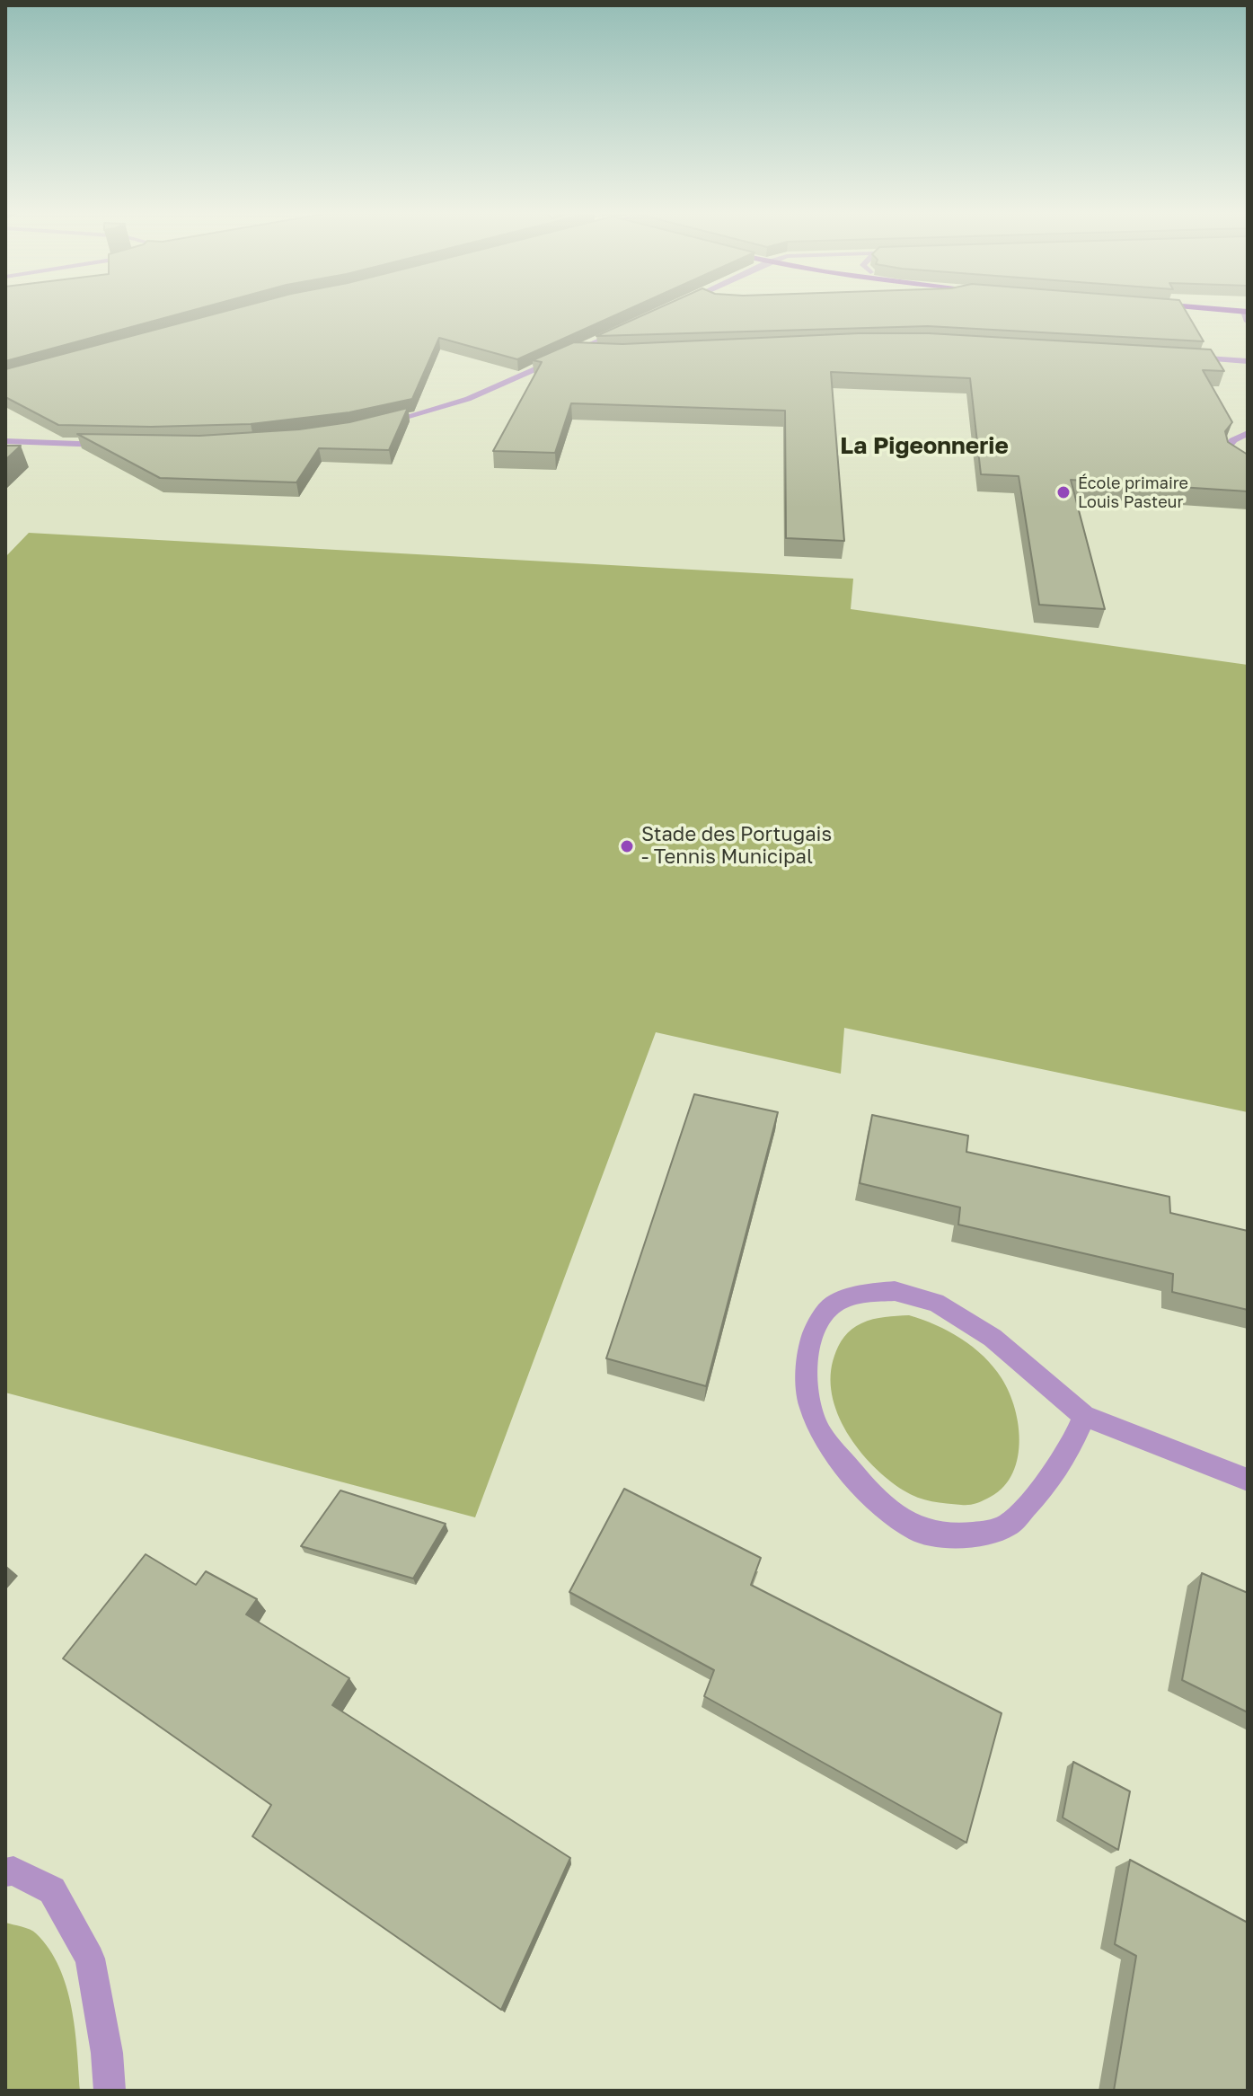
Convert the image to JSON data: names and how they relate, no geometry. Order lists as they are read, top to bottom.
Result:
{
  "districts": ["La Pigeonnerie"],
  "places": ["École primaire Louis Pasteur", "Stade des Portugais - Tennis Municipal"]
}
